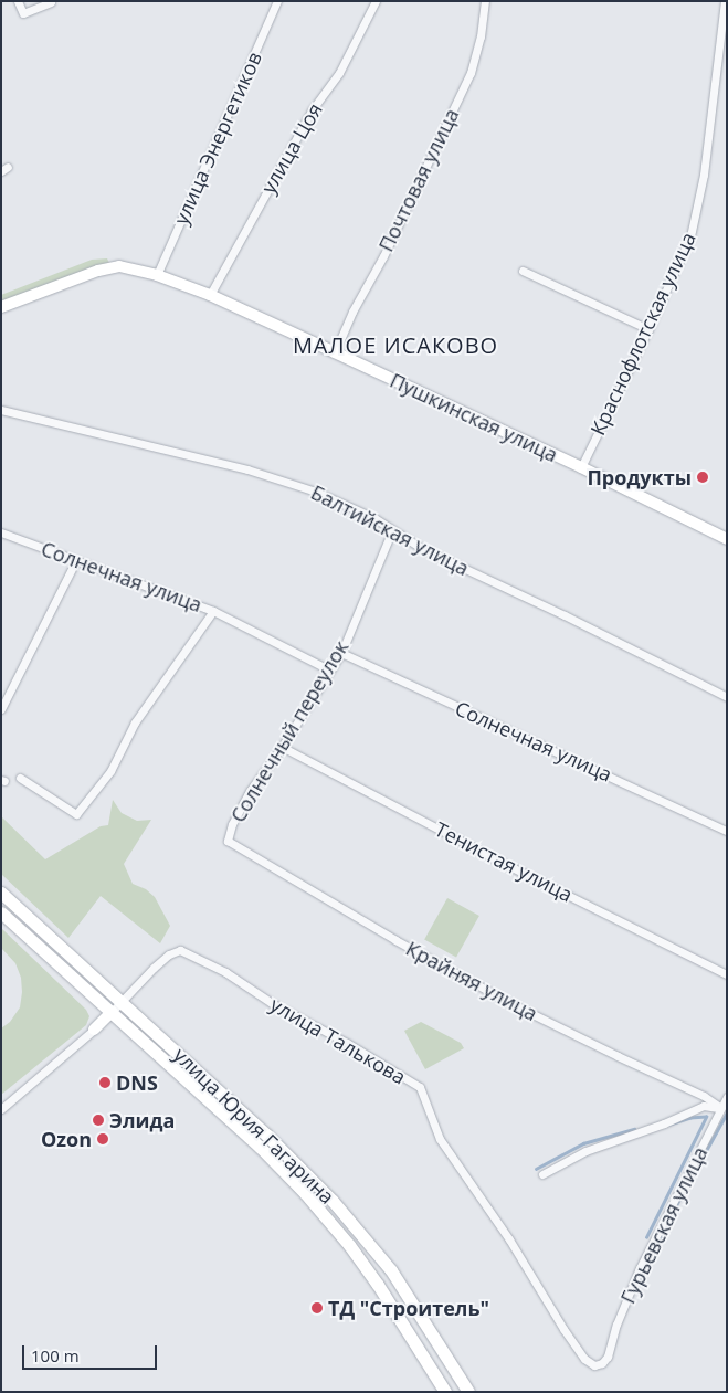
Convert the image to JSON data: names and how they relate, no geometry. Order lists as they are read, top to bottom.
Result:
{
  "streets": {
    "main road": ["улица Юрия Гагарина"],
    "street": [
      "улица Энергетиков",
      "улица Цоя",
      "Почтовая улица",
      "Краснофлотская улица",
      "Пушкинская улица",
      "Балтийская улица",
      "Солнечная улица",
      "Солнечный переулок",
      "Тенистая улица",
      "Крайняя улица",
      "улица Талькова",
      "Гурьевская улица"
    ]
  },
  "crossings": [
    ["улица Энергетиков", "Пушкинская улица"],
    ["улица Цоя", "Пушкинская улица"],
    ["Почтовая улица", "Пушкинская улица"],
    ["Краснофлотская улица", "Пушкинская улица"],
    ["Балтийская улица", "Солнечный переулок"],
    ["Солнечная улица", "Солнечный переулок"],
    ["Солнечный переулок", "Тенистая улица"],
    ["Солнечный переулок", "Крайняя улица"],
    ["Крайняя улица", "Гурьевская улица"],
    ["улица Талькова", "улица Юрия Гагарина"],
    ["улица Талькова", "Гурьевская улица"]
  ],
  "districts": ["МАЛОЕ ИСАКОВО"],
  "places": [
    "Продукты",
    "DNS",
    "Элида",
    "Ozon",
    "ТД \"Строитель\""
  ],
  "scale_bar": "100 m"
}
